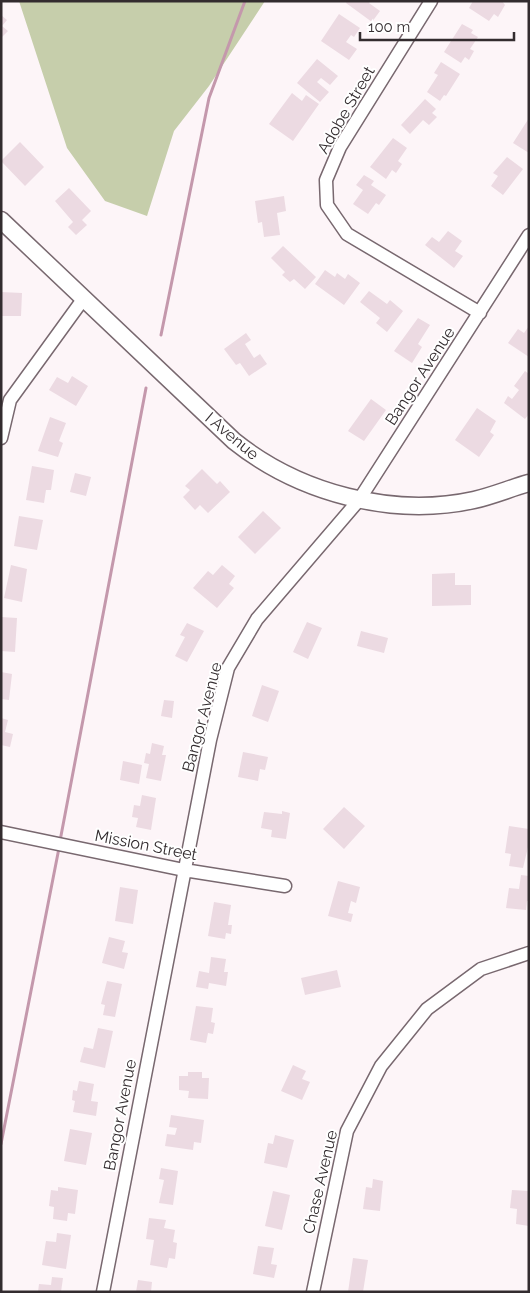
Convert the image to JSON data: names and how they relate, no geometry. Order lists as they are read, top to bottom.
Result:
{
  "streets": {
    "main road": ["I Avenue"],
    "street": [
      "Adobe Street",
      "Bangor Avenue",
      "Mission Street",
      "Chase Avenue"
    ]
  },
  "crossings": [
    ["Adobe Street", "Bangor Avenue"],
    ["Bangor Avenue", "I Avenue"],
    ["Bangor Avenue", "Mission Street"]
  ],
  "scale_bar": "100 m"
}
